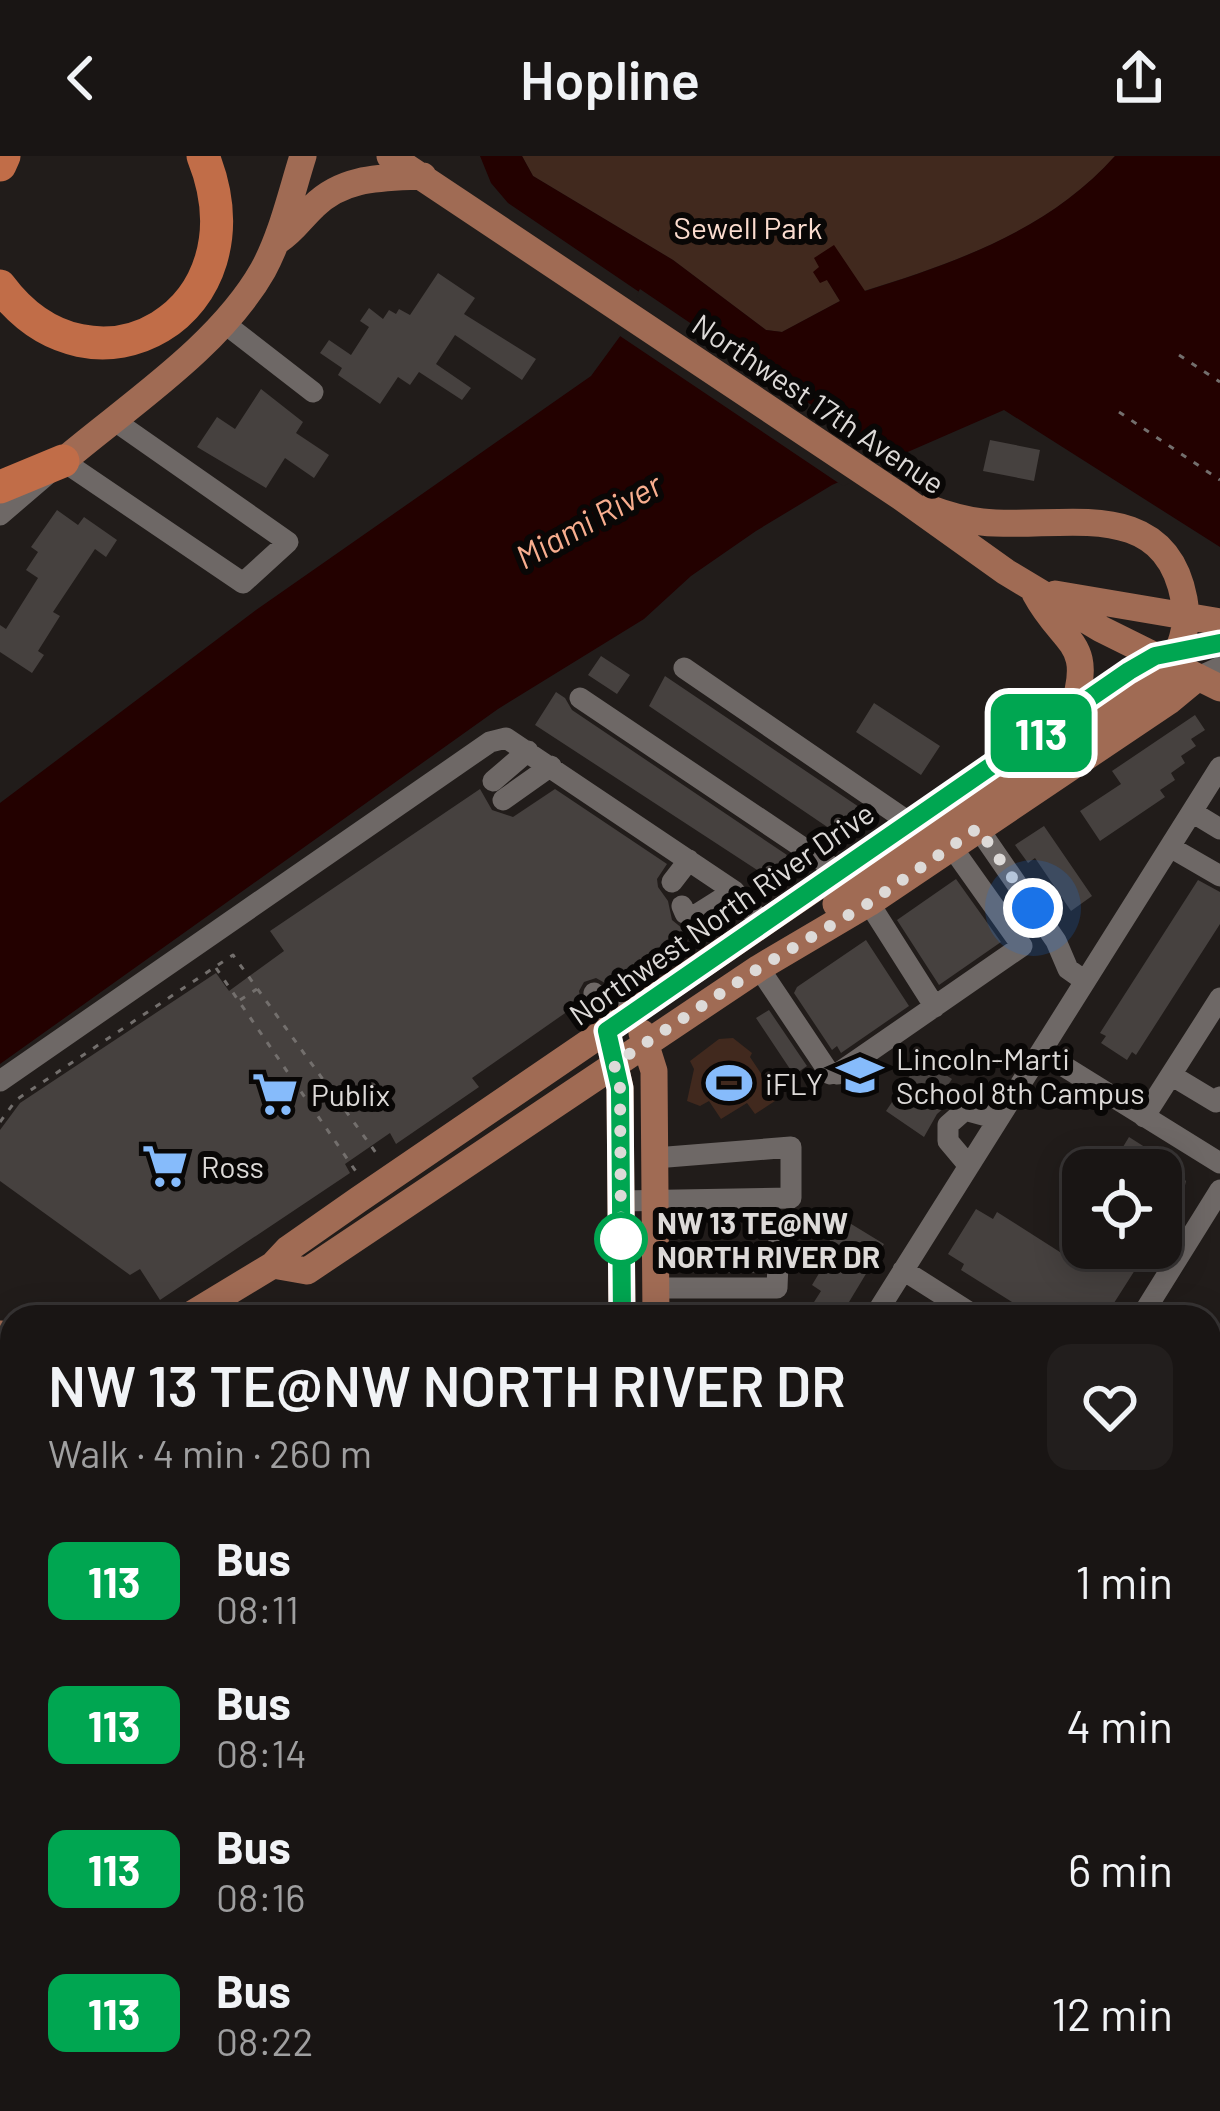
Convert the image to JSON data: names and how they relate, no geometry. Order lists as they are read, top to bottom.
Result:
{
  "streets": {
    "main road": ["Northwest 17th Avenue", "Northwest North River Drive"]
  },
  "crossings": [
    ["Northwest 17th Avenue", "Northwest North River Drive"]
  ],
  "water": ["Miami River"],
  "parks": ["Sewell Park"],
  "places": {
    "school or university": ["Lincoln-Marti School 8th Campus"],
    "sports": ["iFLY"],
    "supermarket": ["Publix", "Ross"],
    "other": ["NW 13 TE@NW NORTH RIVER DR"]
  },
  "lines": ["bus line 113"],
  "page": {
    "header": "Hopline",
    "on_map": "113",
    "heading": ["NW 13 TE@NW NORTH RIVER DR", "Walk · 4 min · 260 m"],
    "list": [
      {
        "mark": "113",
        "name": "Bus",
        "note": "08:11",
        "value": "1 min"
      },
      {
        "mark": "113",
        "name": "Bus",
        "note": "08:14",
        "value": "4 min"
      },
      {
        "mark": "113",
        "name": "Bus",
        "note": "08:16",
        "value": "6 min"
      },
      {
        "mark": "113",
        "name": "Bus",
        "note": "08:22",
        "value": "12 min"
      }
    ]
  }
}
